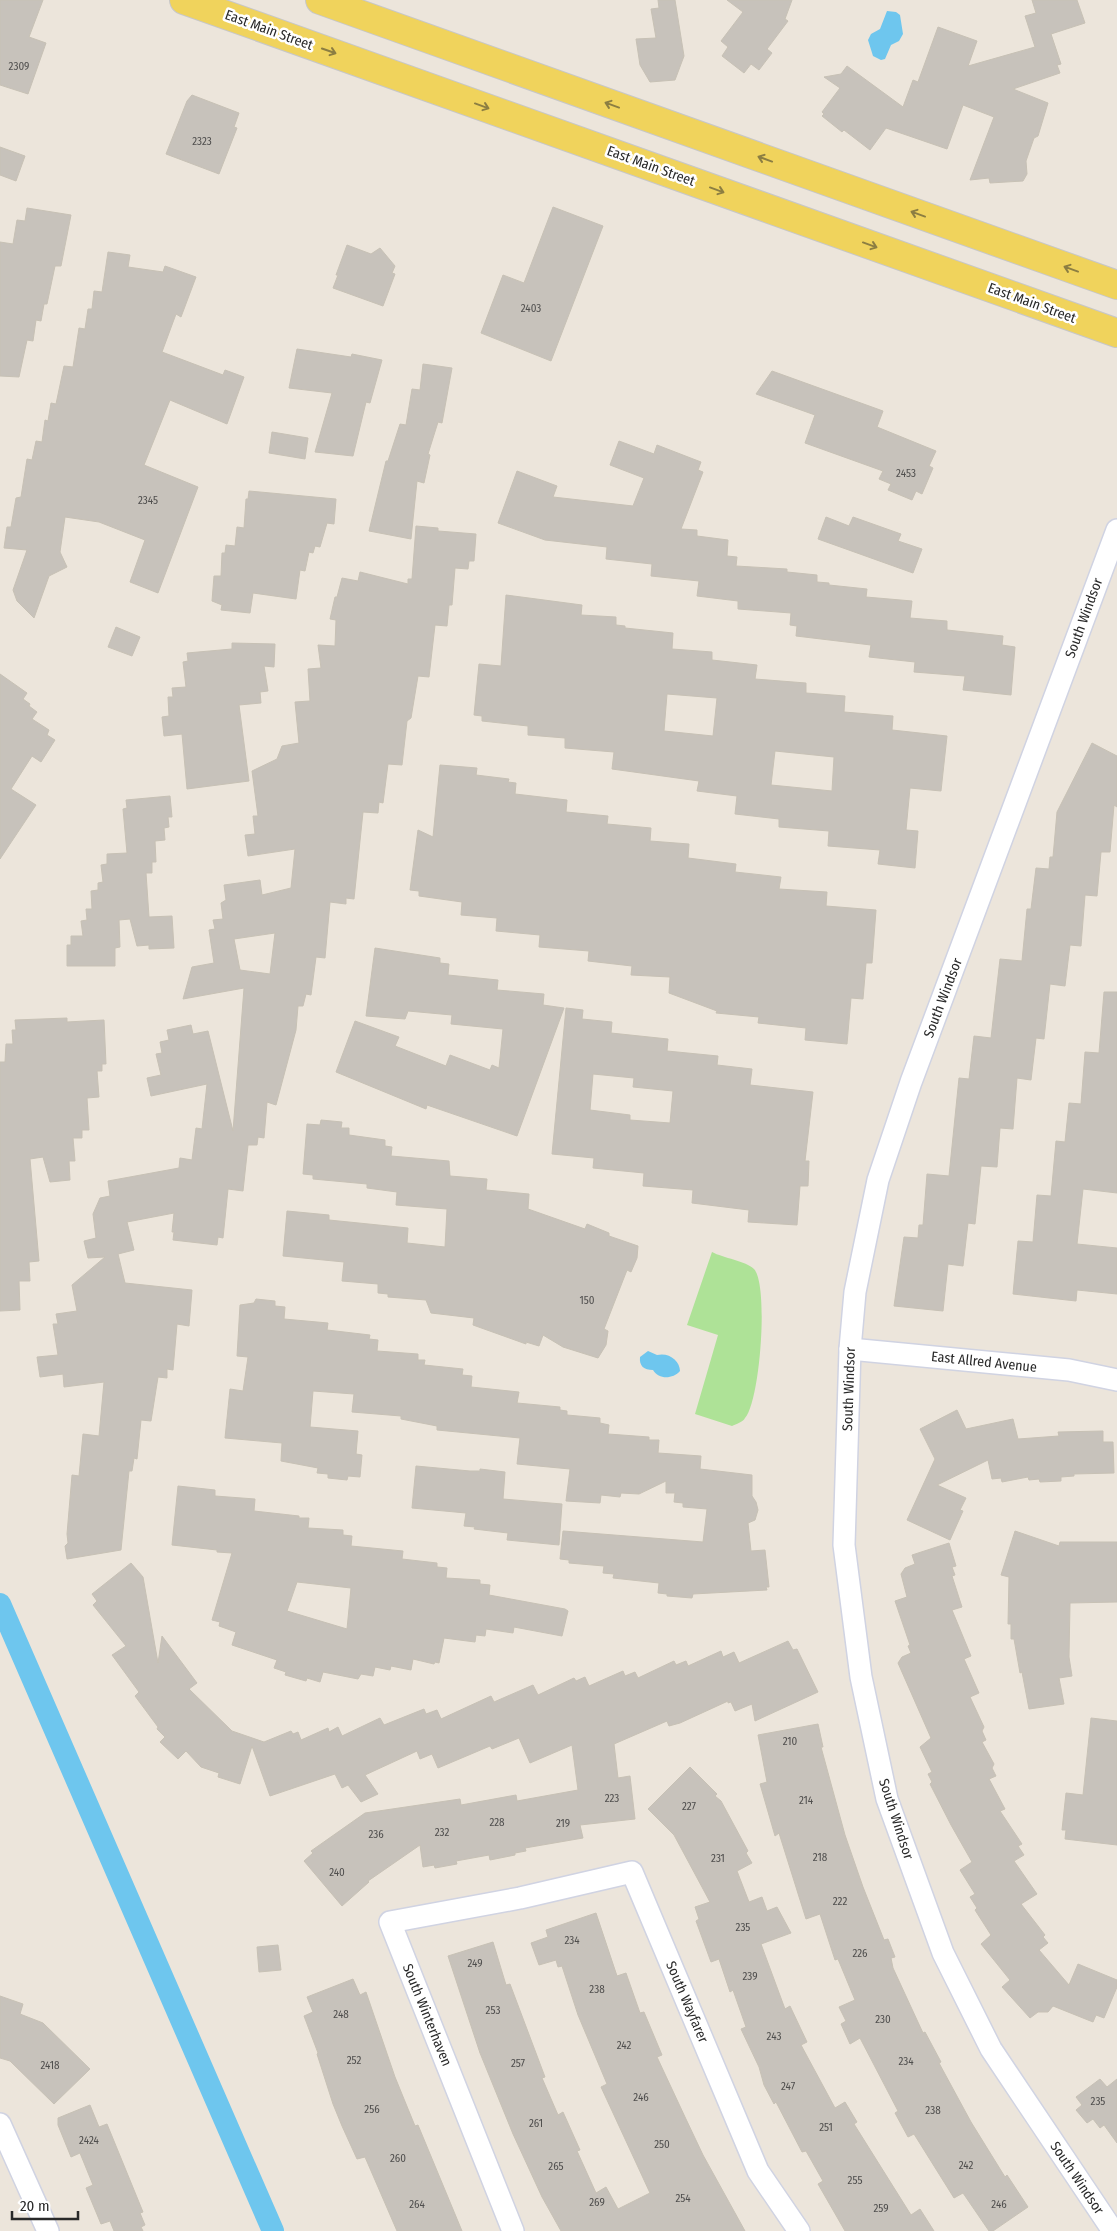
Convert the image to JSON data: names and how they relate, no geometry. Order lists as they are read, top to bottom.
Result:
{
  "streets": {
    "main road": ["East Main Street"],
    "street": [
      "South Windsor",
      "East Allred Avenue",
      "South Wayfarer",
      "South Winterhaven"
    ]
  },
  "crossings": [
    ["South Windsor", "East Allred Avenue"],
    ["South Wayfarer", "South Winterhaven"]
  ],
  "house_numbers": [
    "2309",
    "2323",
    "2403",
    "2453",
    "2345",
    "150",
    "210",
    "223",
    "214",
    "227",
    "228",
    "219",
    "232",
    "236",
    "218",
    "231",
    "240",
    "222",
    "235",
    "234",
    "226",
    "249",
    "239",
    "238",
    "253",
    "248",
    "230",
    "243",
    "242",
    "252",
    "234",
    "257",
    "2418",
    "247",
    "246",
    "235",
    "256",
    "238",
    "261",
    "251",
    "2424",
    "250",
    "260",
    "242",
    "265",
    "255",
    "254",
    "269",
    "264",
    "246",
    "259"
  ],
  "scale_bar": "20 m"
}
